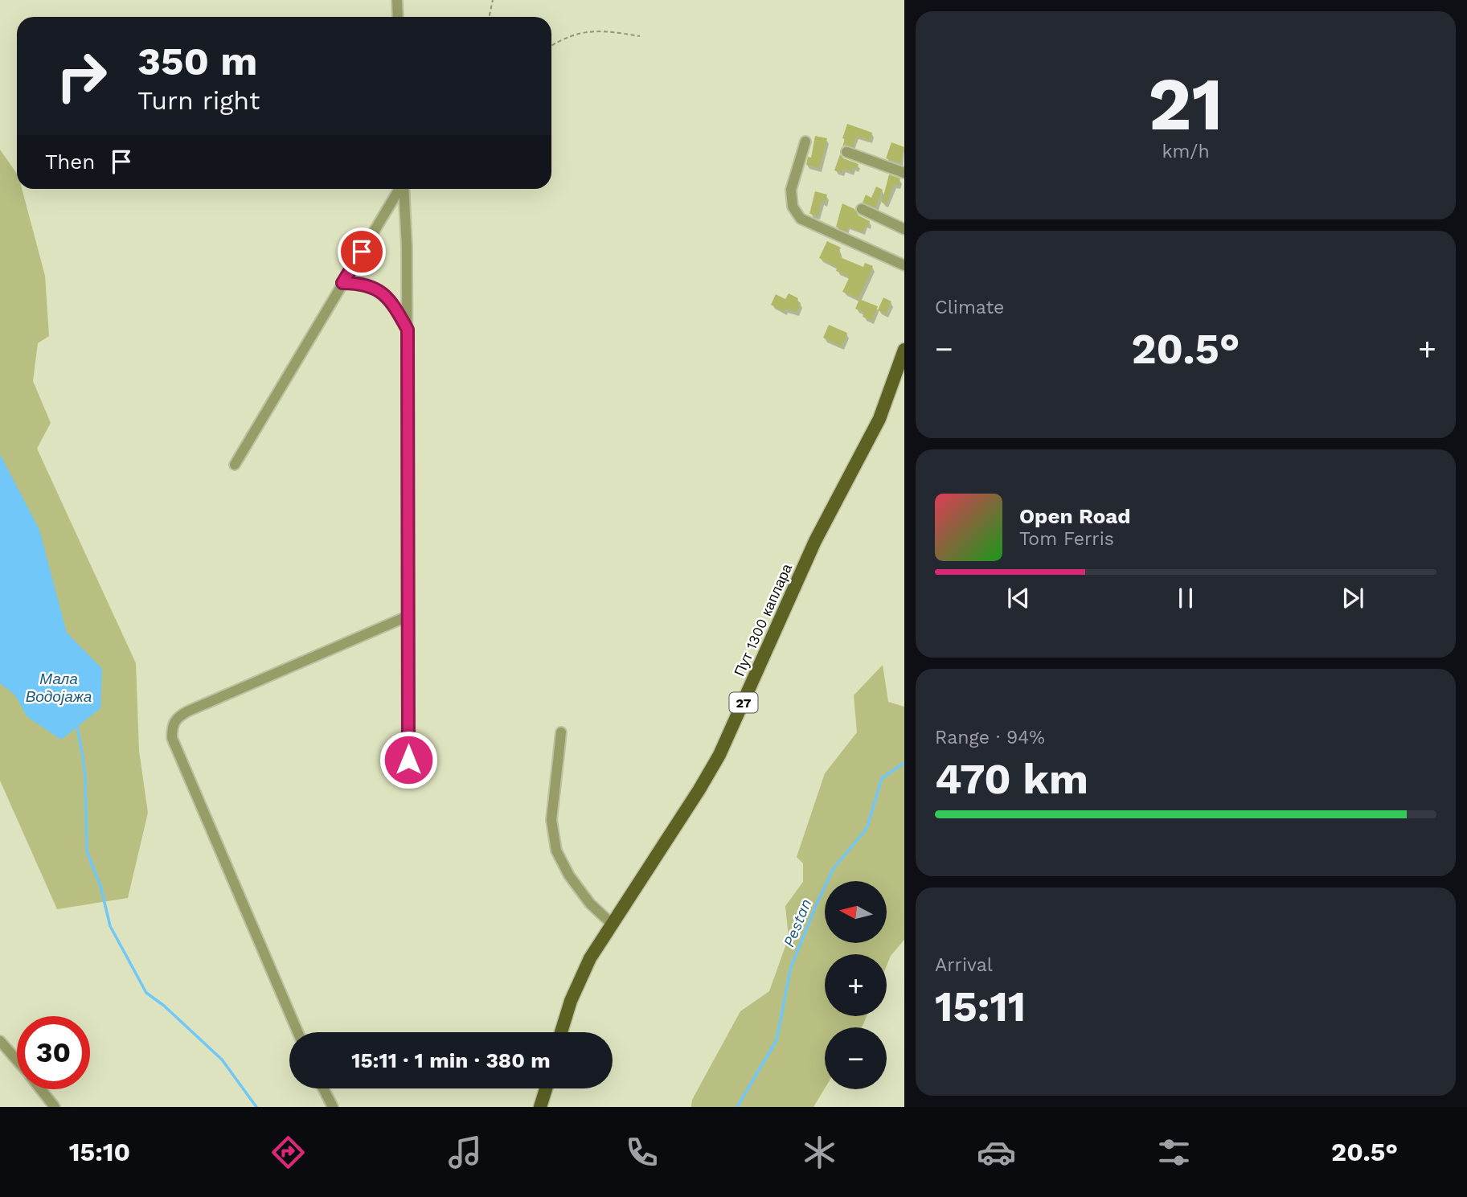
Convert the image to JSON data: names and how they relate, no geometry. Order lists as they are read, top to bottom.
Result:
{
  "streets": {
    "main road": ["Пут 1300 каплара", "27"]
  },
  "water": ["Мала Водојажа", "Pestan"],
  "north": "left",
  "page": {
    "tile": [
      ["21", "km/h"],
      "Climate",
      ["Range · 94%", "470 km"],
      ["Arrival", "15:11"]
    ],
    "turn": ["350 m", "Turn right"],
    "then": "Then",
    "heat": ["−", "20.5°", "+"],
    "song": ["Open Road", "Tom Ferris"],
    "map_buttons": ["+", "−"],
    "limit": "30",
    "trip": "15:11 · 1 min · 380 m",
    "tabs": ["15:10", "20.5°"]
  }
}
